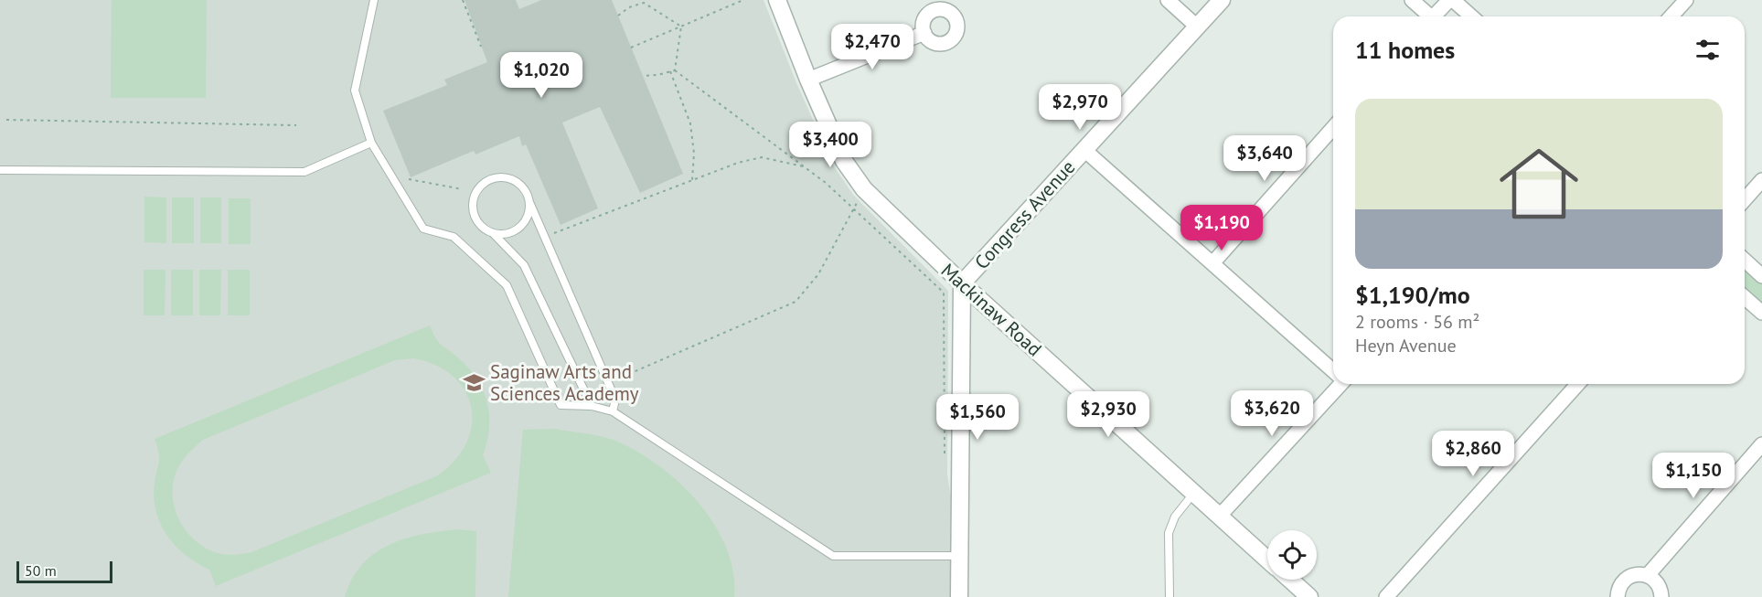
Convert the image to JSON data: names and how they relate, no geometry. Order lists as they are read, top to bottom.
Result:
{
  "streets": {
    "street": ["Congress Avenue", "Mackinaw Road"]
  },
  "crossings": [
    ["Congress Avenue", "Mackinaw Road"]
  ],
  "places": {
    "school or university": ["Saginaw Arts and Sciences Academy"]
  },
  "scale_bar": "50 m",
  "page": {
    "heading": "11 homes",
    "price": [
      "$2,470",
      "$1,020",
      "$2,970",
      "$3,400",
      "$3,640",
      "$1,190",
      "$3,620",
      "$2,930",
      "$1,560",
      "$2,860",
      "$1,150"
    ],
    "list": [
      {
        "name": "$1,190/mo",
        "note": "2 rooms · 56 m² · Heyn Avenue"
      }
    ],
    "scale": "50 m"
  }
}
